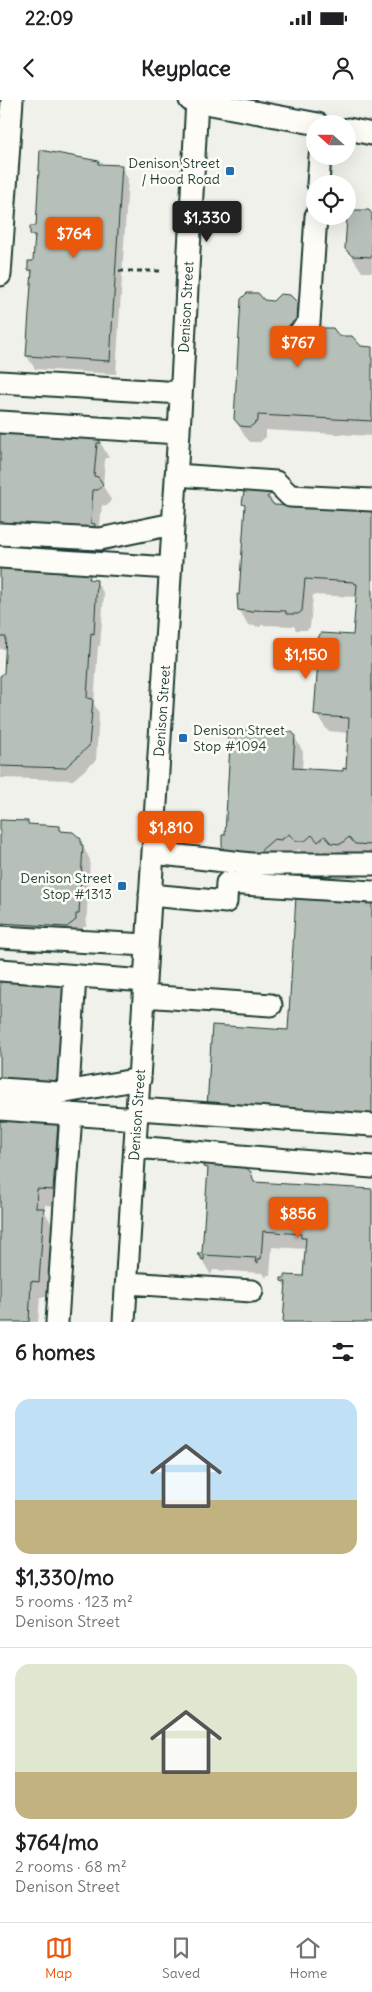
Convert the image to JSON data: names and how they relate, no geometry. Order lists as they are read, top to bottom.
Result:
{
  "streets": {
    "street": ["Denison Street"]
  },
  "places": {
    "transit": ["Denison Street / Hood Road", "Denison Street Stop #1094", "Denison Street Stop #1313"]
  },
  "north": "left",
  "page": {
    "status": "22:09",
    "header": "Keyplace",
    "price": [
      "$1,330",
      "$764",
      "$767",
      "$1,150",
      "$1,810",
      "$856"
    ],
    "heading": "6 homes",
    "list": [
      {
        "name": "$1,330/mo",
        "note": "5 rooms · 123 m² · Denison Street"
      },
      {
        "name": "$764/mo",
        "note": "2 rooms · 68 m² · Denison Street"
      }
    ],
    "tabs": ["Map", "Saved", "Home"]
  }
}
